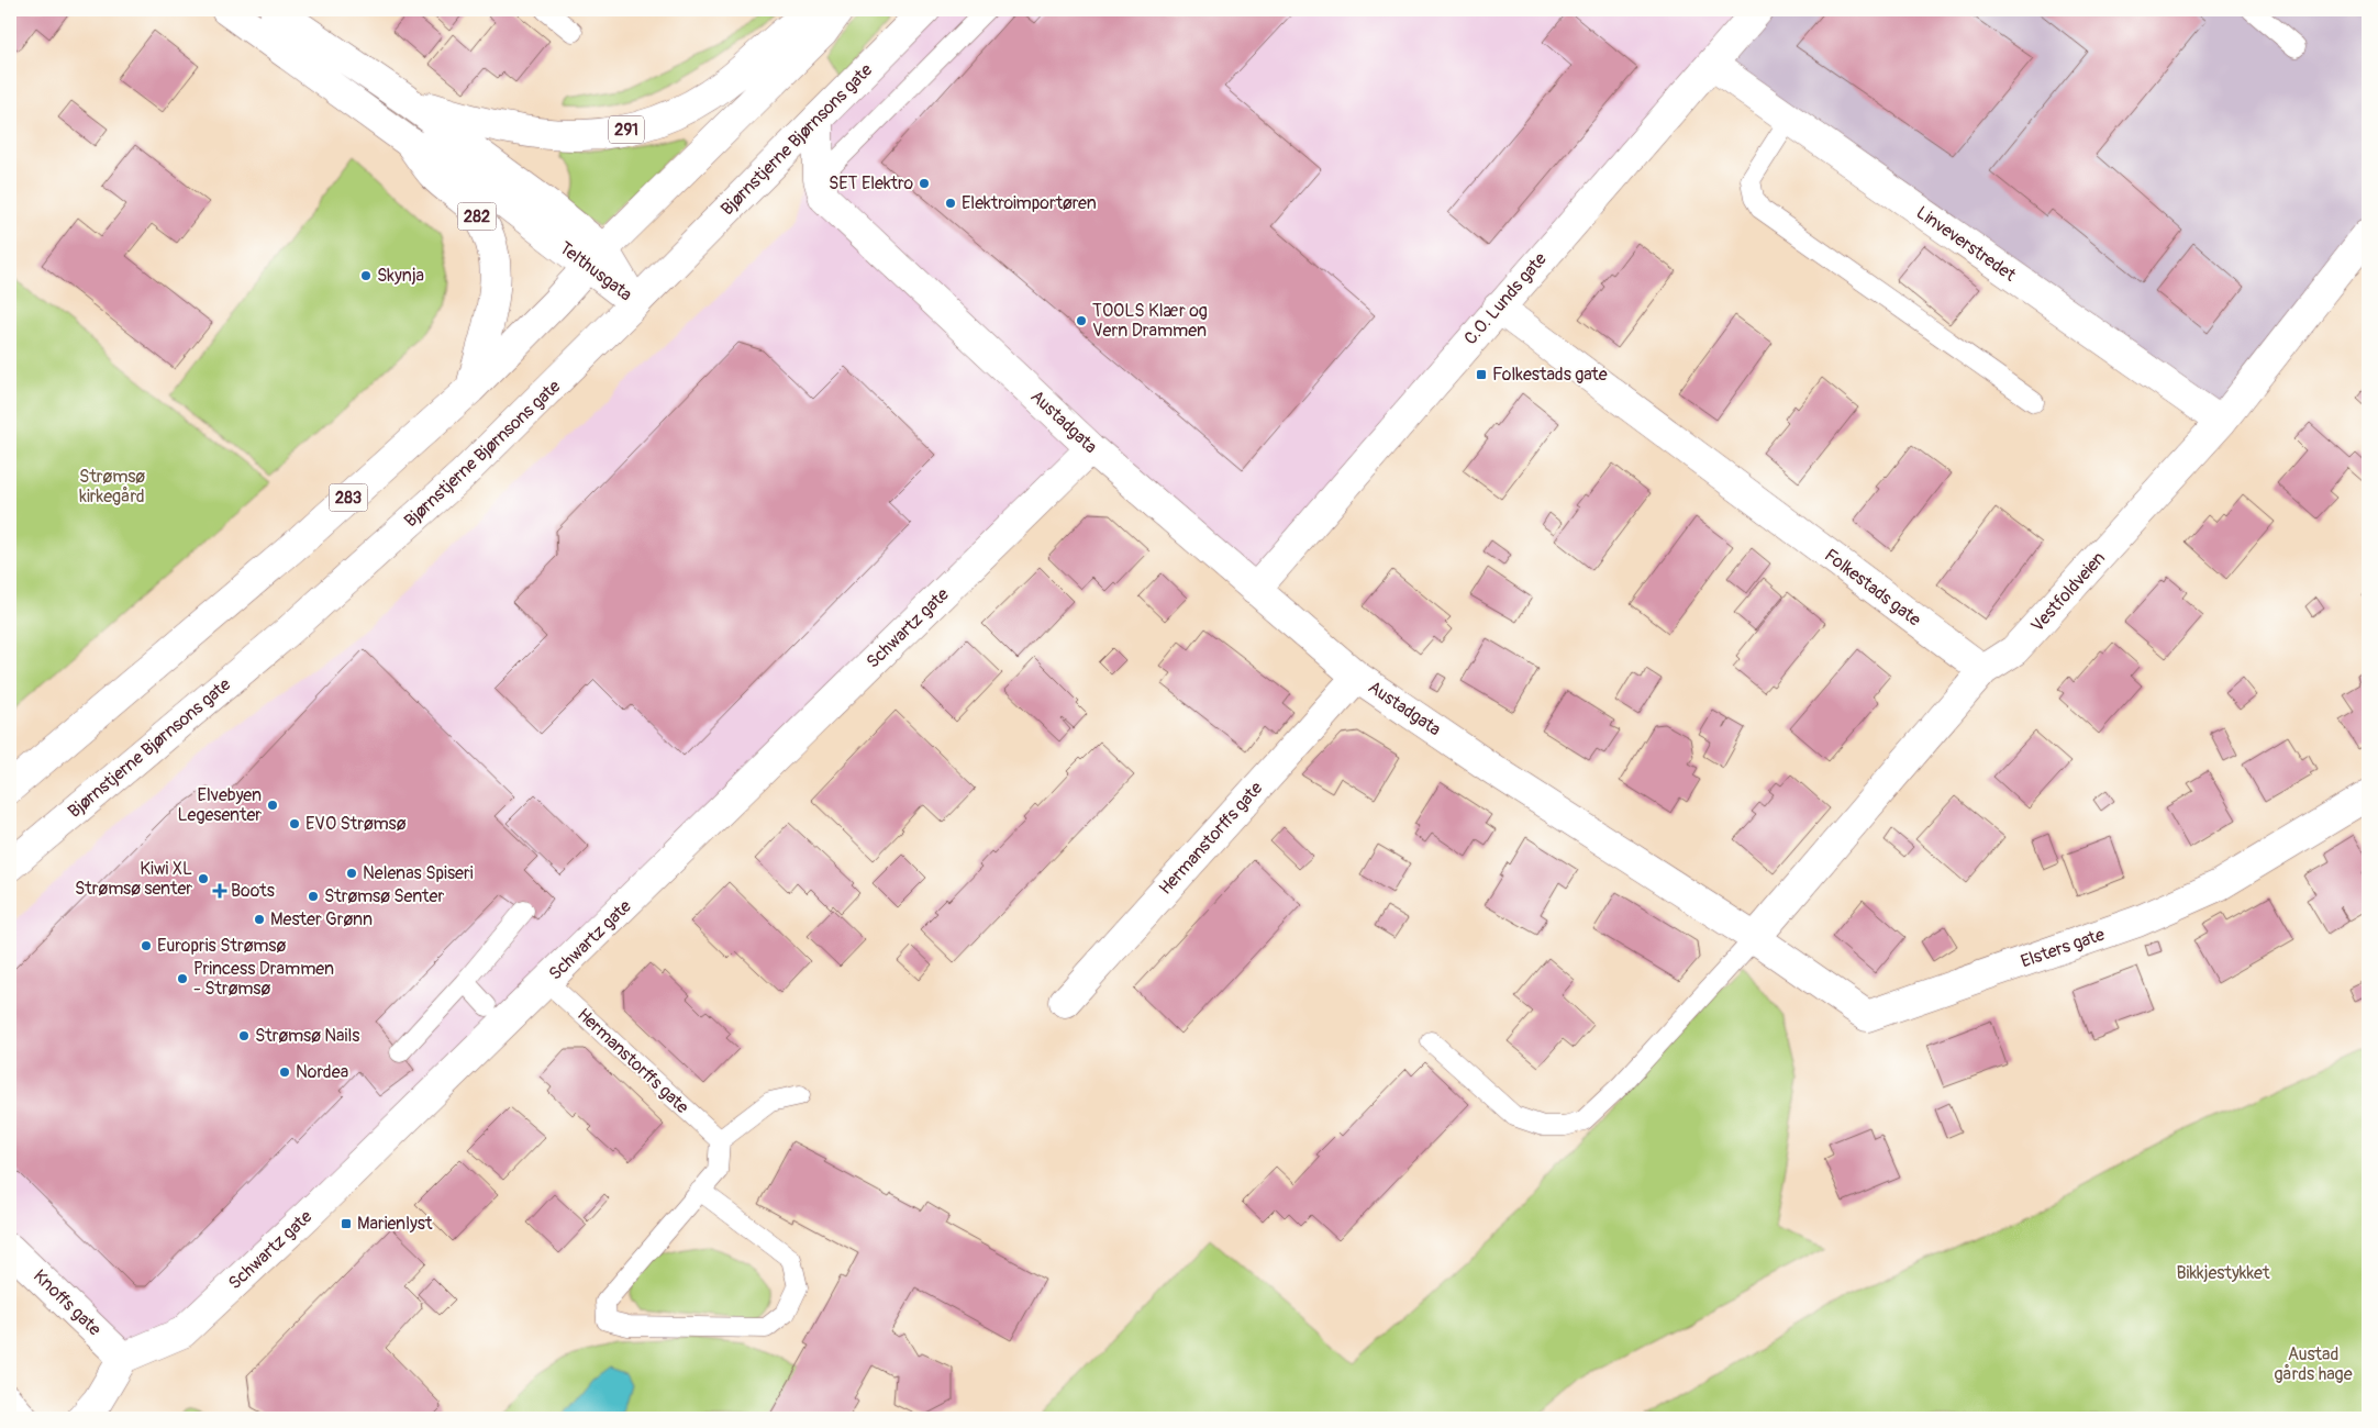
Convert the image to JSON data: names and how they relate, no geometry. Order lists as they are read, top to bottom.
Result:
{
  "streets": {
    "main road": [
      "291",
      "Bjørnstjerne Bjørnsons gate",
      "282",
      "Linveverstredet",
      "Telthusgata",
      "C.O. Lunds gate",
      "Austadgata",
      "283",
      "Folkestads gate",
      "Vestfoldveien",
      "Schwartz gate",
      "Hermanstorffs gate",
      "Elsters gate",
      "Knoffs gate"
    ]
  },
  "crossings": [
    ["Bjørnstjerne Bjørnsons gate", "Telthusgata"],
    ["Bjørnstjerne Bjørnsons gate", "Austadgata"],
    ["Linveverstredet", "C.O. Lunds gate"],
    ["Linveverstredet", "Vestfoldveien"],
    ["Telthusgata", "283"],
    ["C.O. Lunds gate", "Austadgata"],
    ["C.O. Lunds gate", "Folkestads gate"],
    ["Austadgata", "Vestfoldveien"],
    ["Austadgata", "Schwartz gate"],
    ["Austadgata", "Hermanstorffs gate"],
    ["Austadgata", "Elsters gate"],
    ["Folkestads gate", "Vestfoldveien"],
    ["Vestfoldveien", "Elsters gate"],
    ["Schwartz gate", "Hermanstorffs gate"],
    ["Schwartz gate", "Knoffs gate"]
  ],
  "parks": ["Strømsø kirkegård", "Bikkjestykket", "Austad gårds hage"],
  "places": {
    "other": [
      "SET Elektro",
      "Elektroimportøren",
      "Skynja",
      "TOOLS Klær og Vern Drammen",
      "Elvebyen Legesenter",
      "EVO Strømsø",
      "Nelenas Spiseri",
      "Kiwi XL Strømsø senter",
      "Strømsø Senter",
      "Mester Grønn",
      "Europris Strømsø",
      "Princess Drammen - Strømsø",
      "Strømsø Nails",
      "Nordea"
    ],
    "transit": ["Folkestads gate", "Marienlyst"],
    "health": ["Boots"]
  }
}
